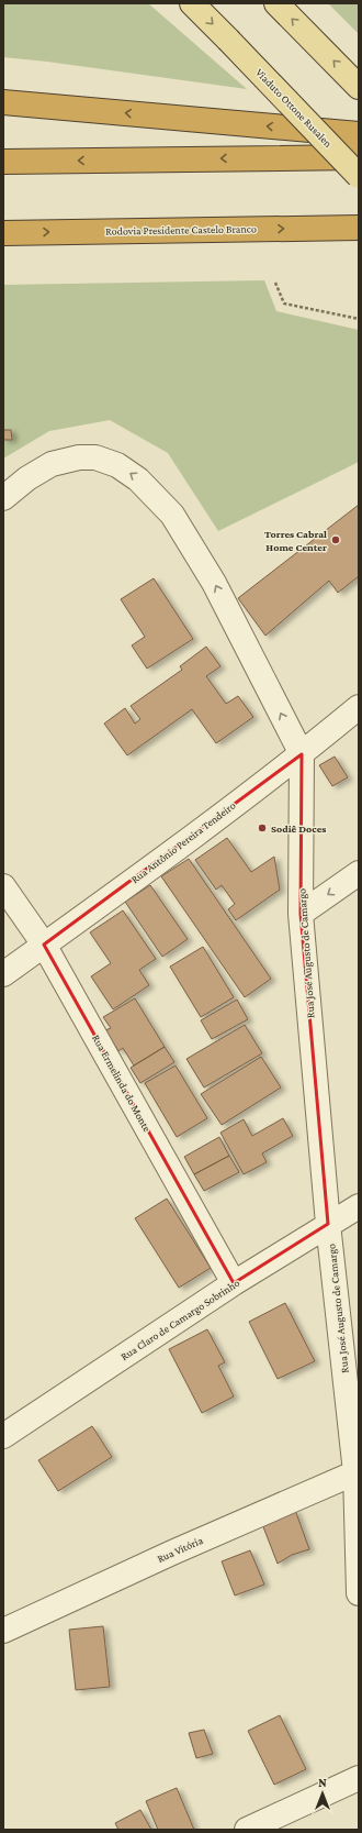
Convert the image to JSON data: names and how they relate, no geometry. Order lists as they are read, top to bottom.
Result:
{
  "streets": {
    "highway": ["Rodovia Presidente Castelo Branco"],
    "main road": ["Viaduto Ottone Rusalen"],
    "street": [
      "Rua Antônio Pereira Tendeiro",
      "Rua José Augusto de Camargo",
      "Rua Ermelinda do Monte",
      "Rua Claro de Camargo Sobrinho",
      "Rua Vitória"
    ]
  },
  "crossings": [
    ["Rua Antônio Pereira Tendeiro", "Rua José Augusto de Camargo"],
    ["Rua Antônio Pereira Tendeiro", "Rua Ermelinda do Monte"],
    ["Rua José Augusto de Camargo", "Rua Claro de Camargo Sobrinho"],
    ["Rua José Augusto de Camargo", "Rua Vitória"],
    ["Rua Ermelinda do Monte", "Rua Claro de Camargo Sobrinho"]
  ],
  "places": ["Torres Cabral Home Center", "Sodiê Doces"],
  "north": "top"
}
